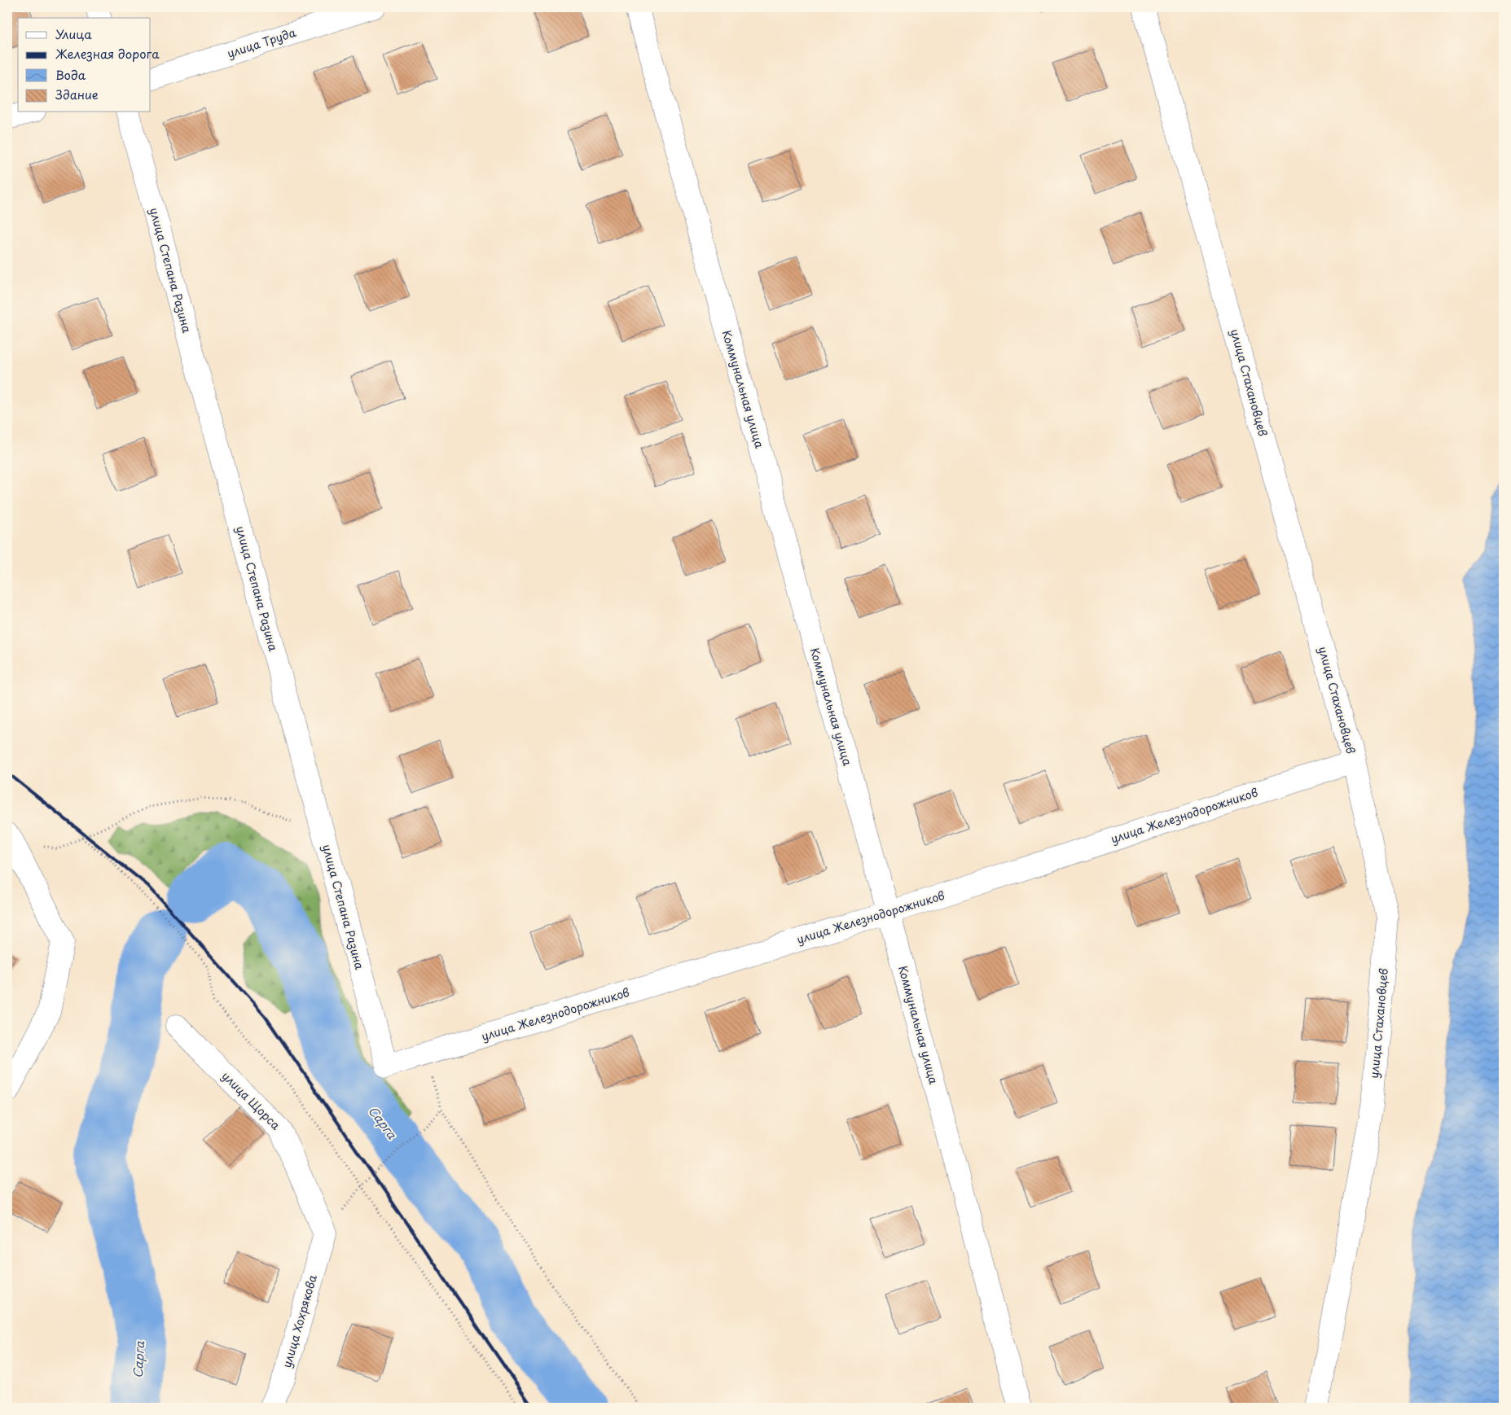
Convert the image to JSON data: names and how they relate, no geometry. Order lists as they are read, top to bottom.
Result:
{
  "streets": {
    "street": [
      "улица Труда",
      "улица Степана Разина",
      "улица Стахановцев",
      "Коммунальная улица",
      "улица Железнодорожников",
      "улица Щорса",
      "улица Хохрякова"
    ]
  },
  "crossings": [
    ["улица Степана Разина", "улица Железнодорожников"],
    ["улица Стахановцев", "улица Железнодорожников"],
    ["Коммунальная улица", "улица Железнодорожников"],
    ["улица Щорса", "улица Хохрякова"]
  ],
  "water": ["Сарга"],
  "legend": [
    "Улица",
    "Железная дорога",
    "Вода",
    "Здание"
  ]
}
